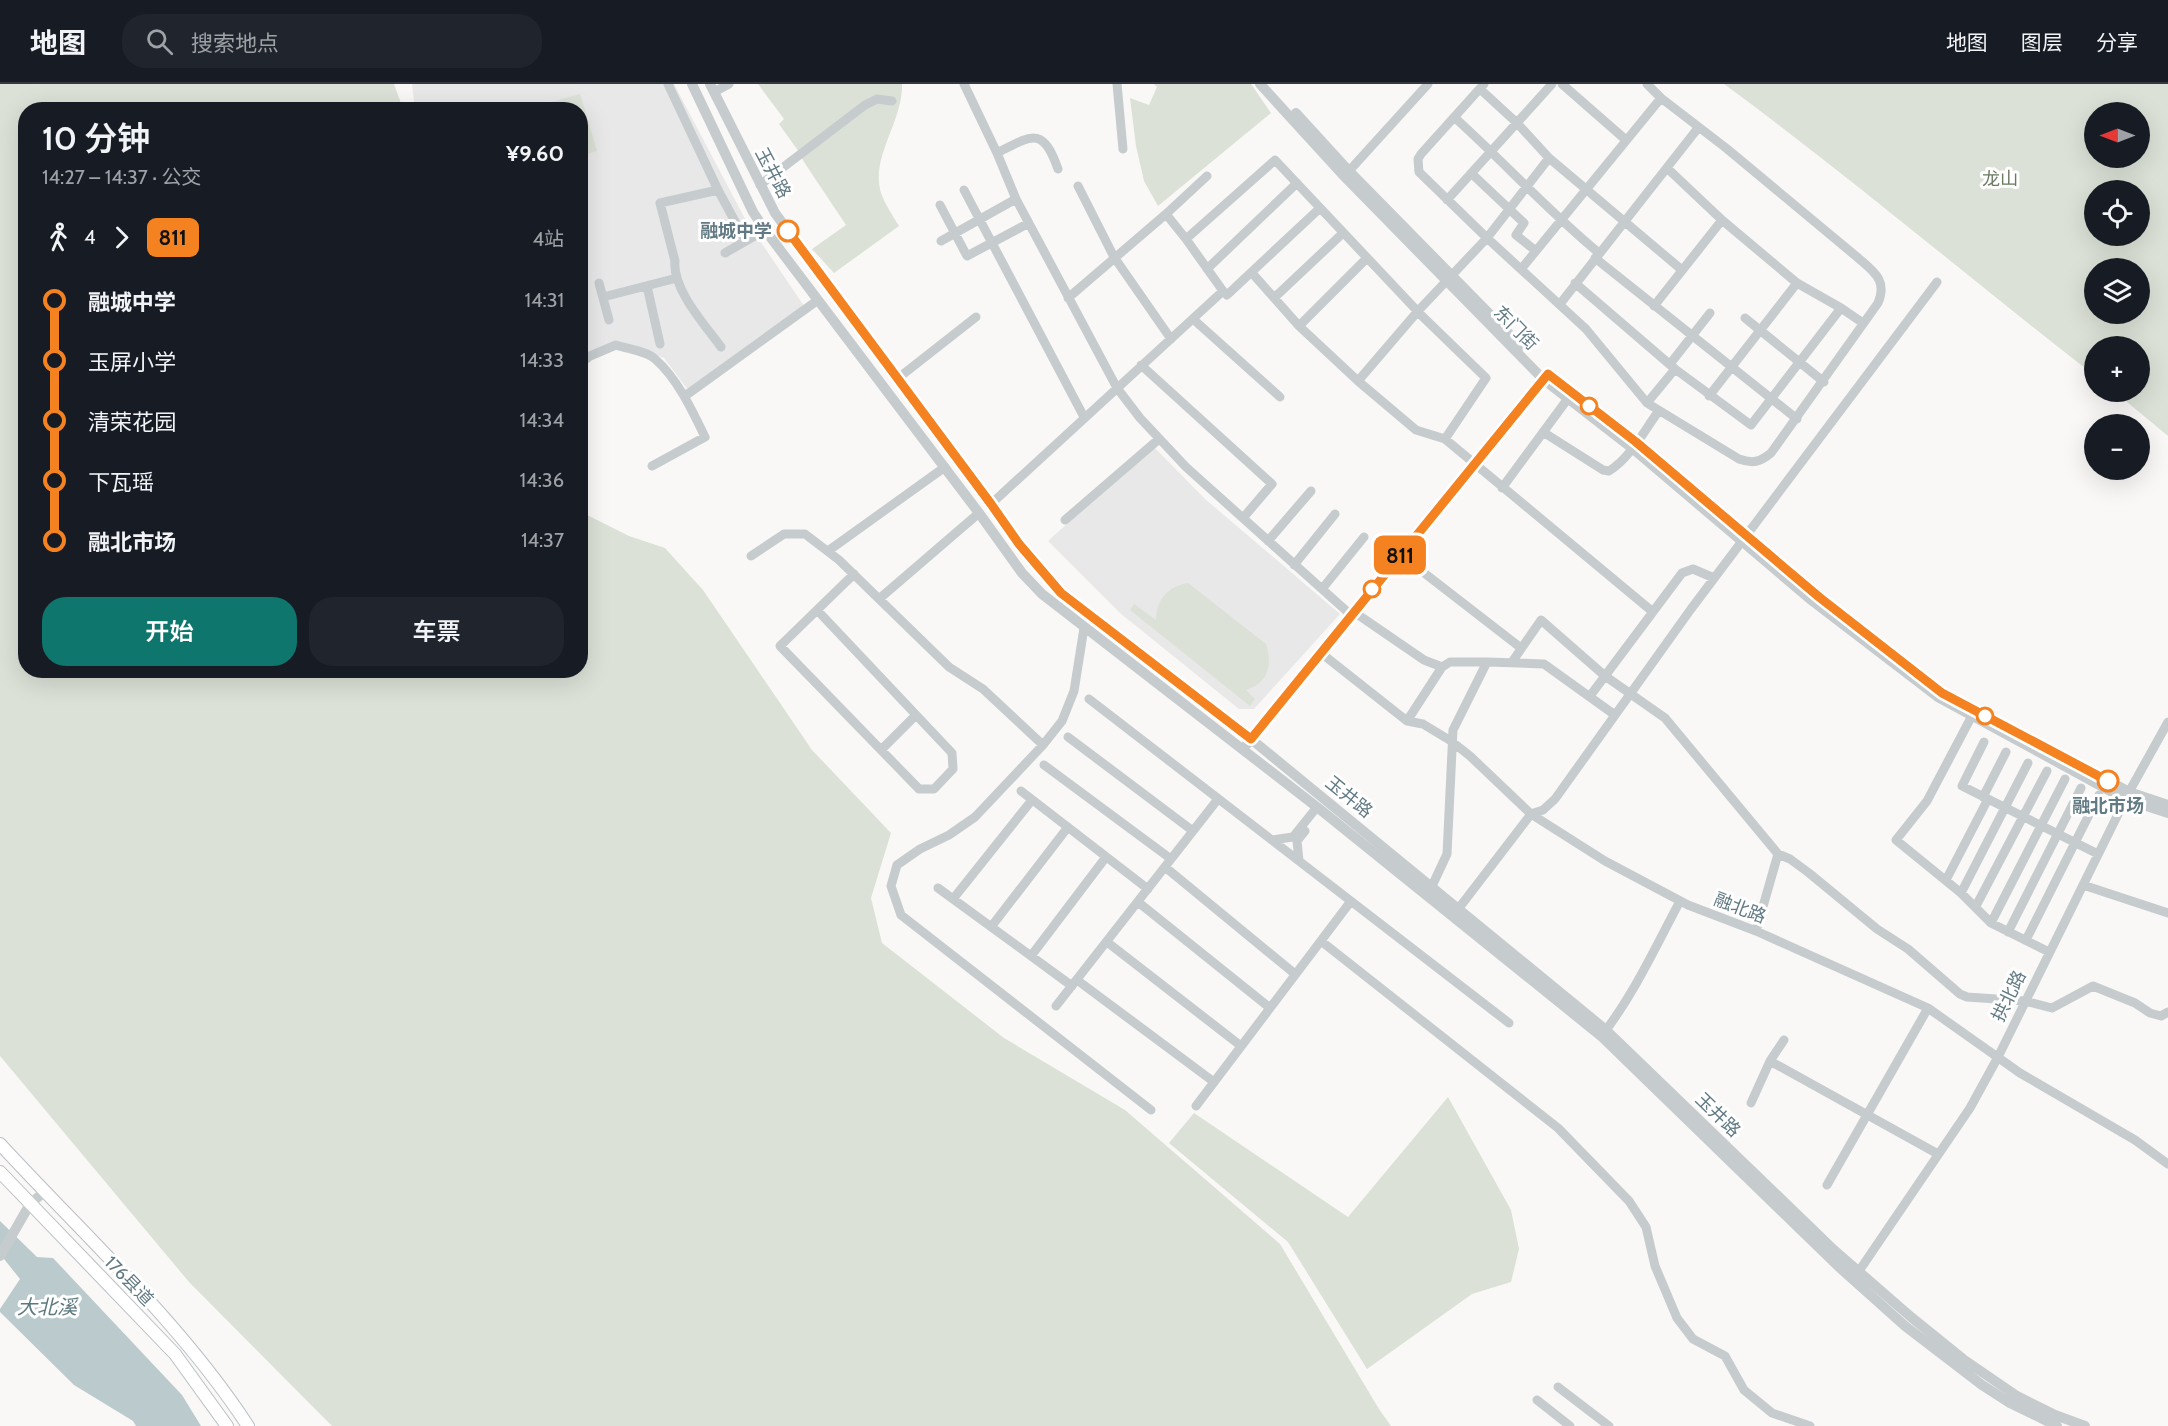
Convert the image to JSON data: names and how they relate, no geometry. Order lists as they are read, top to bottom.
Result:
{
  "streets": {
    "main road": ["176县道"],
    "street": [
      "玉井路",
      "东门街",
      "融北路",
      "拱北路"
    ]
  },
  "crossings": [
    ["玉井路", "拱北路"],
    ["东门街", "拱北路"],
    ["融北路", "拱北路"]
  ],
  "water": ["大北溪"],
  "parks": ["龙山"],
  "places": ["融城中学", "融北市场"],
  "lines": ["bus line 811"],
  "north": "left",
  "page": {
    "header": "地图",
    "search": "搜索地点",
    "nav": ["地图", "图层", "分享"],
    "on_map": "811",
    "map_buttons": ["+", "−"],
    "heading": ["10 分钟", "14:27 – 14:37 · 公交", "¥9.60"],
    "legs": ["4", "811", "4站"],
    "list": [
      {
        "name": "融城中学",
        "value": "14:31"
      },
      {
        "name": "玉屏小学",
        "value": "14:33"
      },
      {
        "name": "清荣花园",
        "value": "14:34"
      },
      {
        "name": "下瓦瑶",
        "value": "14:36"
      },
      {
        "name": "融北市场",
        "value": "14:37"
      }
    ],
    "buttons": ["开始", "车票"]
  }
}
